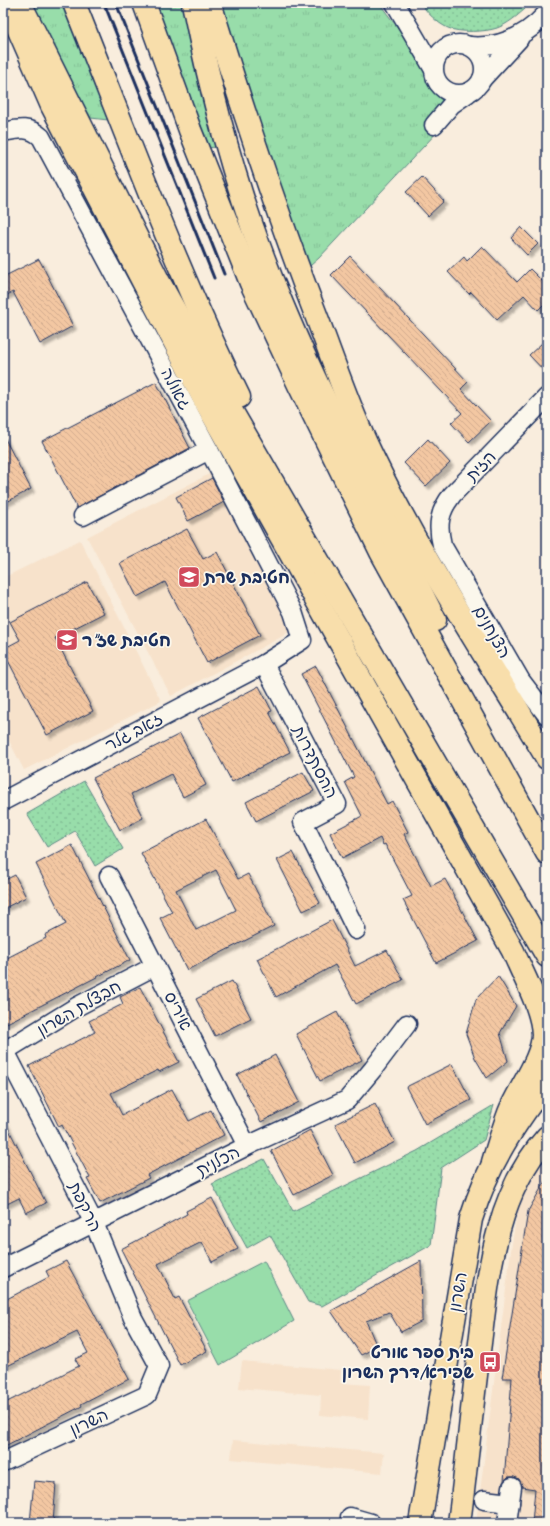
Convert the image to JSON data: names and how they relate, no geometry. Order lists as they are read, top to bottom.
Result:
{
  "streets": {
    "main road": ["השרון"],
    "street": [
      "גאולה",
      "הזית",
      "הצנחנים",
      "זאב גלר",
      "ההסתדרות",
      "חבצלת השרון",
      "איריס",
      "הכלנית",
      "הרקפת"
    ]
  },
  "crossings": [
    ["גאולה", "זאב גלר"],
    ["גאולה", "ההסתדרות"],
    ["הזית", "הצנחנים"],
    ["זאב גלר", "ההסתדרות"],
    ["חבצלת השרון", "איריס"],
    ["חבצלת השרון", "הרקפת"],
    ["איריס", "הכלנית"],
    ["הכלנית", "הרקפת"],
    ["הרקפת", "השרון"]
  ],
  "places": {
    "school or university": ["חטיבת שרת", "חטיבת שז\"ר"],
    "bus stop": ["בית ספר אורט שפירא/דרך השרון"]
  }
}
